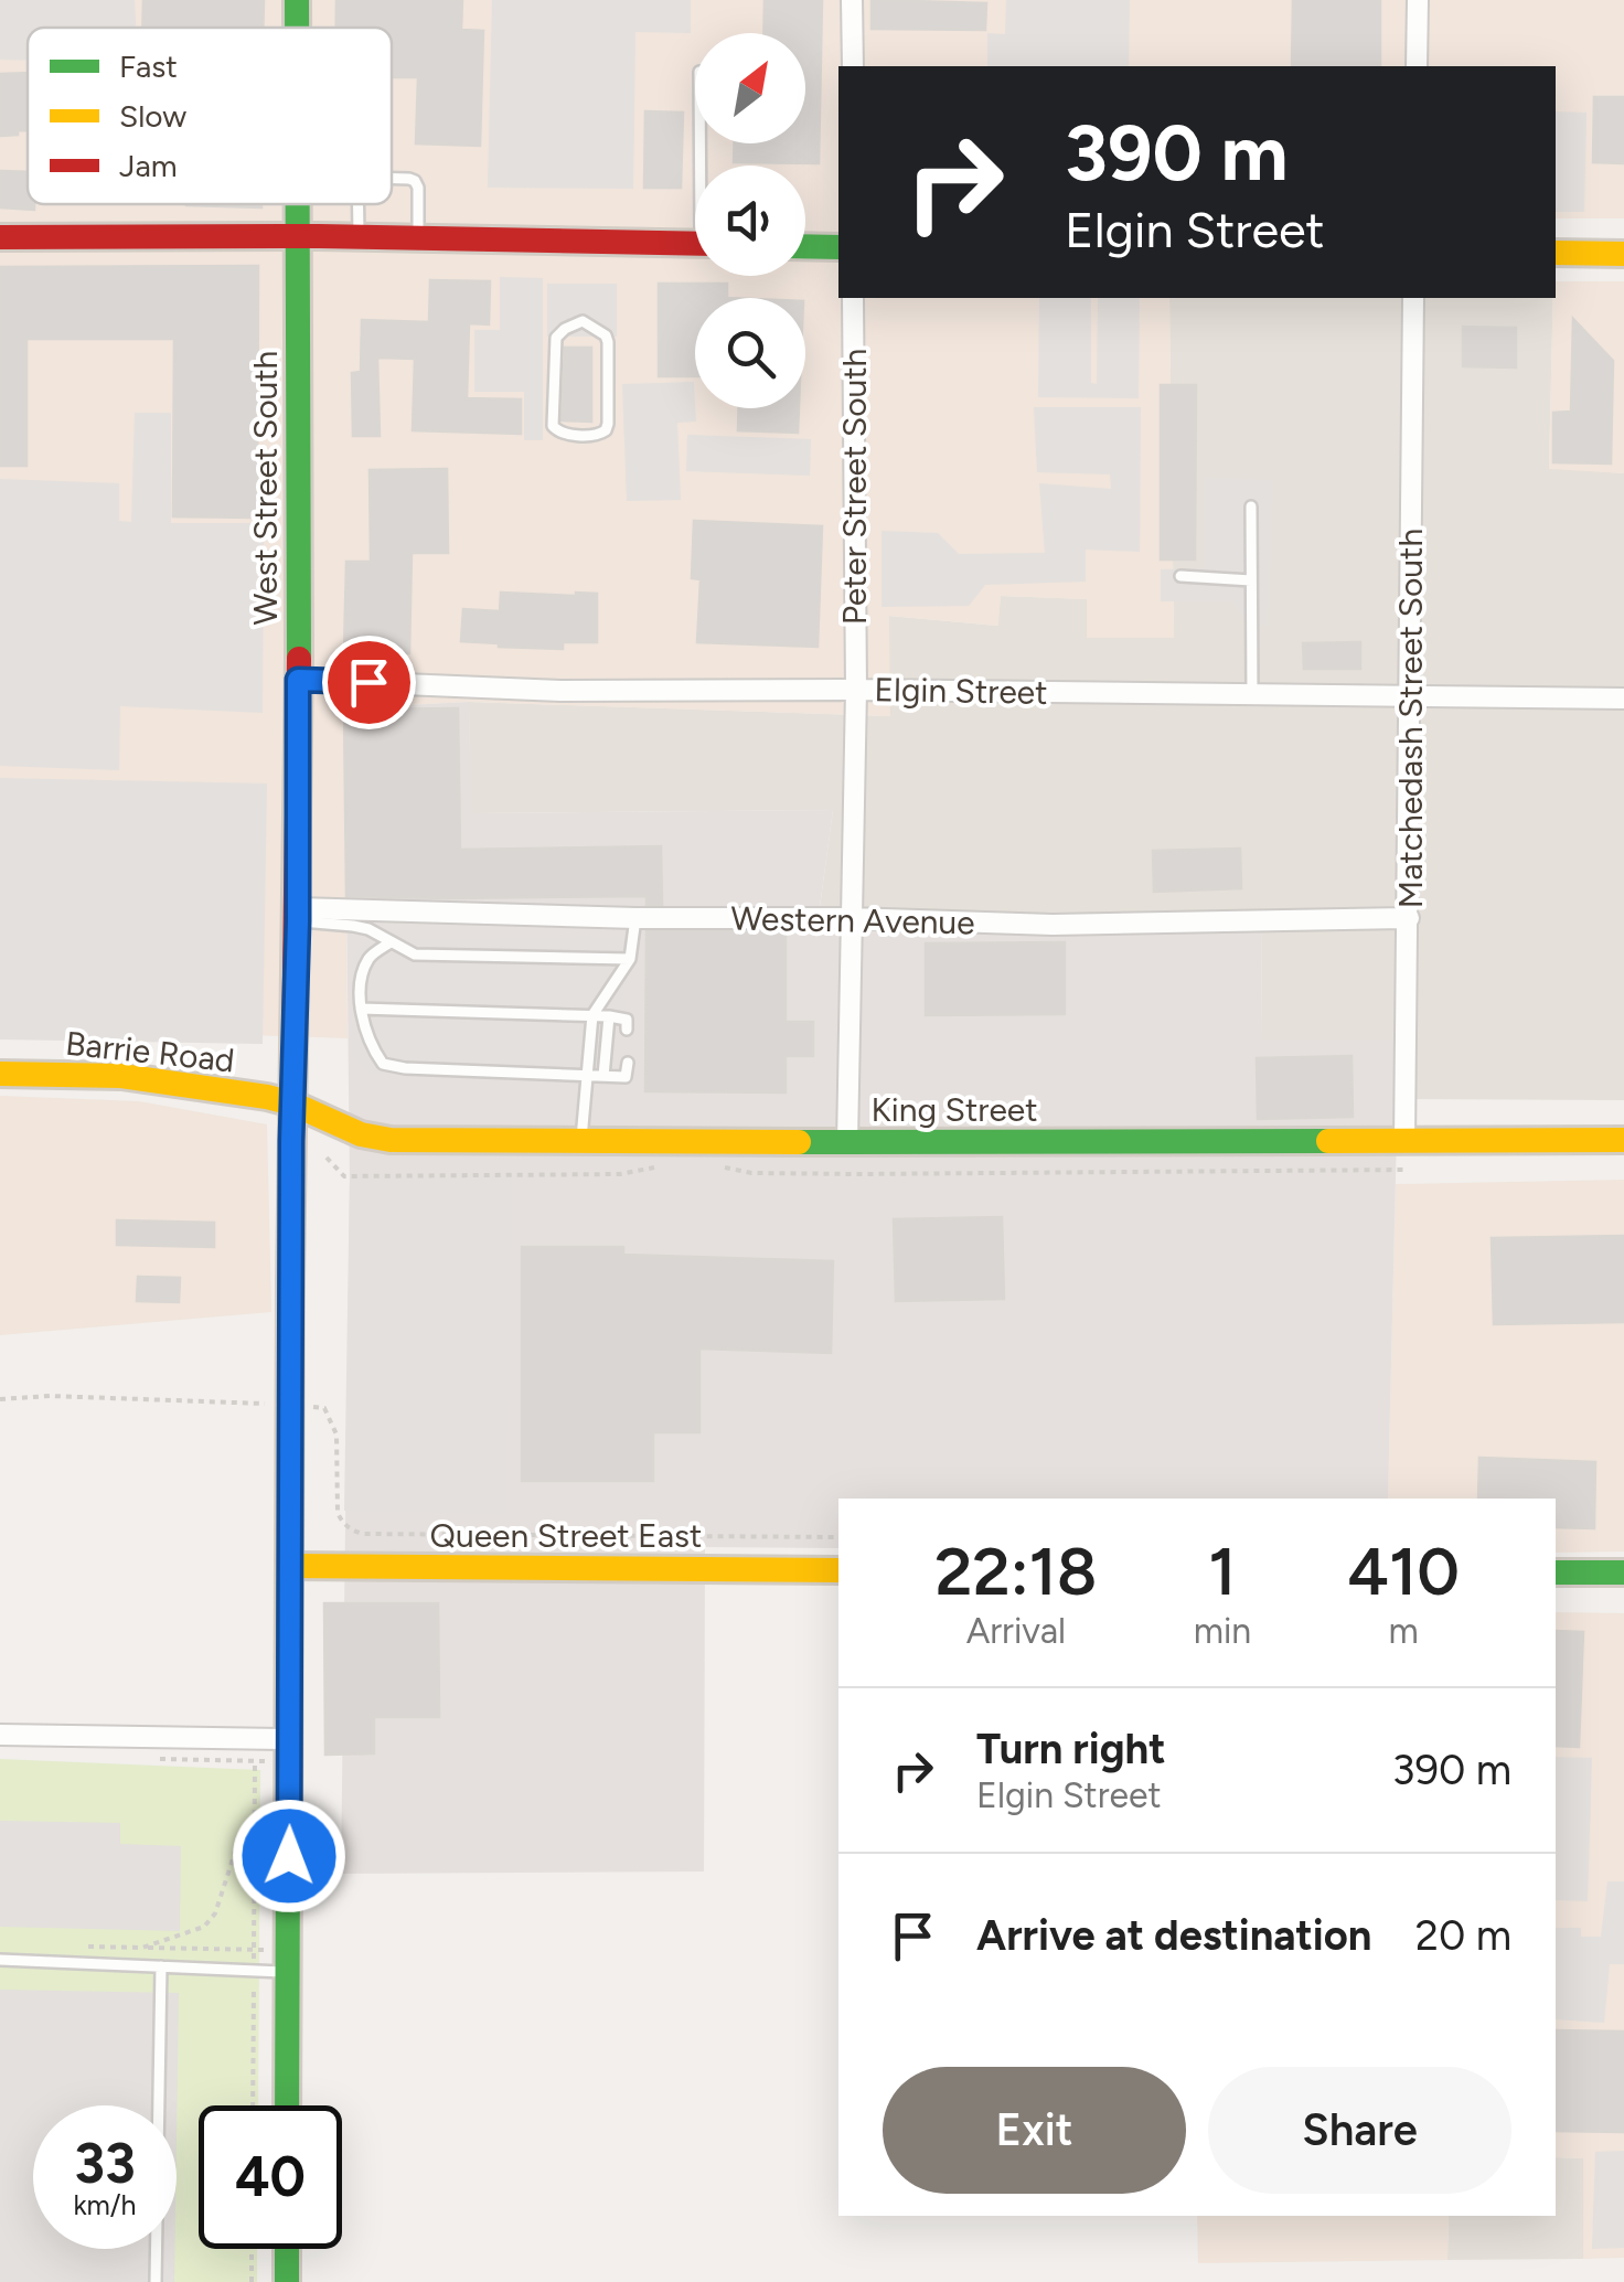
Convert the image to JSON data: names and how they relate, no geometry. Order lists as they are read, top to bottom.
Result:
{
  "streets": {
    "street": [
      "Peter Street South",
      "West Street South",
      "Elgin Street",
      "Matchedash Street South",
      "Western Avenue",
      "Barrie Road",
      "King Street",
      "Queen Street East"
    ]
  },
  "crossings": [
    ["Peter Street South", "Elgin Street"],
    ["Peter Street South", "Western Avenue"],
    ["Peter Street South", "King Street"],
    ["West Street South", "Elgin Street"],
    ["West Street South", "Western Avenue"],
    ["West Street South", "Barrie Road"],
    ["West Street South", "King Street"],
    ["West Street South", "Queen Street East"],
    ["Elgin Street", "Matchedash Street South"],
    ["Matchedash Street South", "Western Avenue"],
    ["Matchedash Street South", "King Street"],
    ["Barrie Road", "King Street"]
  ],
  "legend": ["Fast", "Slow", "Jam"],
  "north": "top right",
  "page": {
    "turn": ["390 m", "Elgin Street"],
    "eta": [
      "22:18",
      "Arrival",
      "1",
      "min",
      "410",
      "m"
    ],
    "list": [
      {
        "name": "Turn right",
        "note": "Elgin Street",
        "value": "390 m"
      },
      {
        "name": "Arrive at destination",
        "value": "20 m"
      }
    ],
    "buttons": ["Exit", "Share"],
    "speed": "33 km/h",
    "limit": "40"
  }
}
